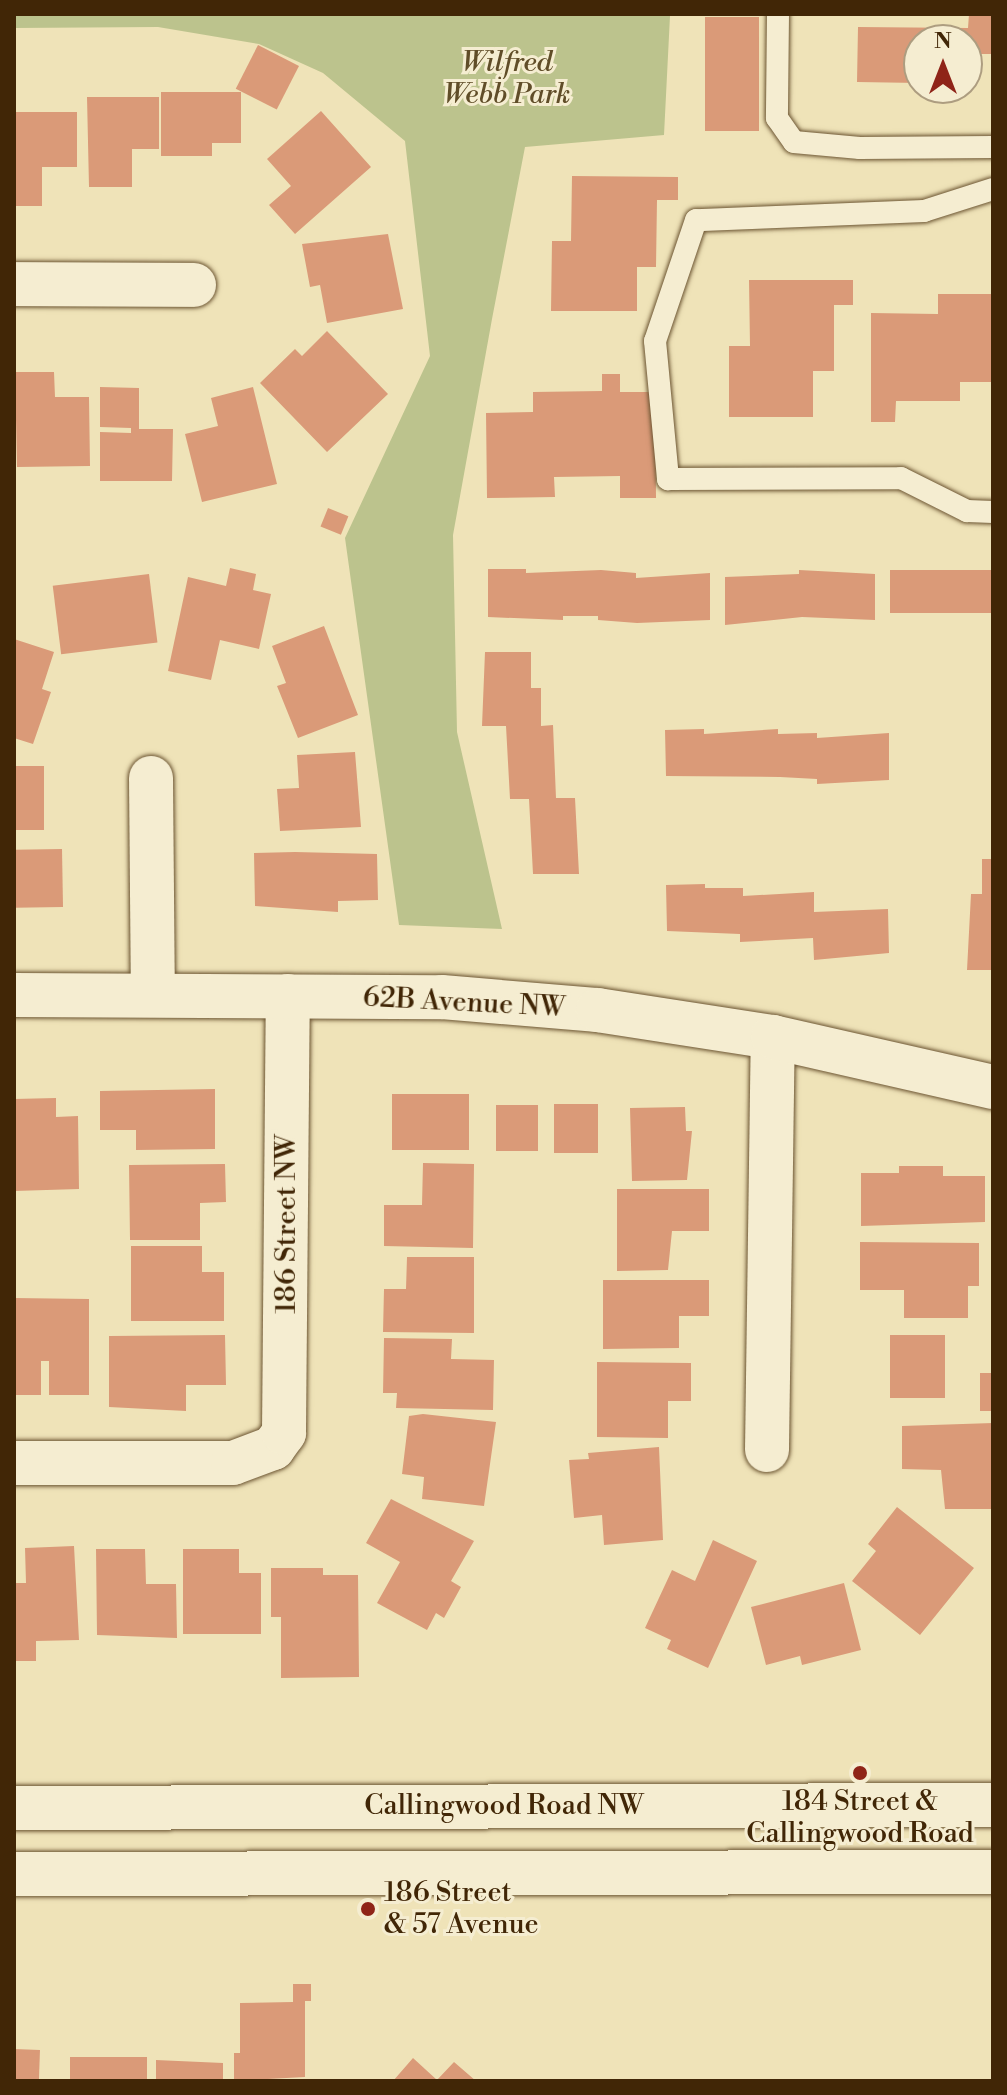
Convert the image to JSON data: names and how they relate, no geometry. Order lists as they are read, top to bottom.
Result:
{
  "streets": {
    "street": ["62B Avenue NW", "186 Street NW", "Callingwood Road NW"]
  },
  "crossings": [
    ["62B Avenue NW", "186 Street NW"]
  ],
  "parks": ["Wilfred Webb Park"],
  "places": ["184 Street & Callingwood Road", "186 Street & 57 Avenue"],
  "north": "top"
}
